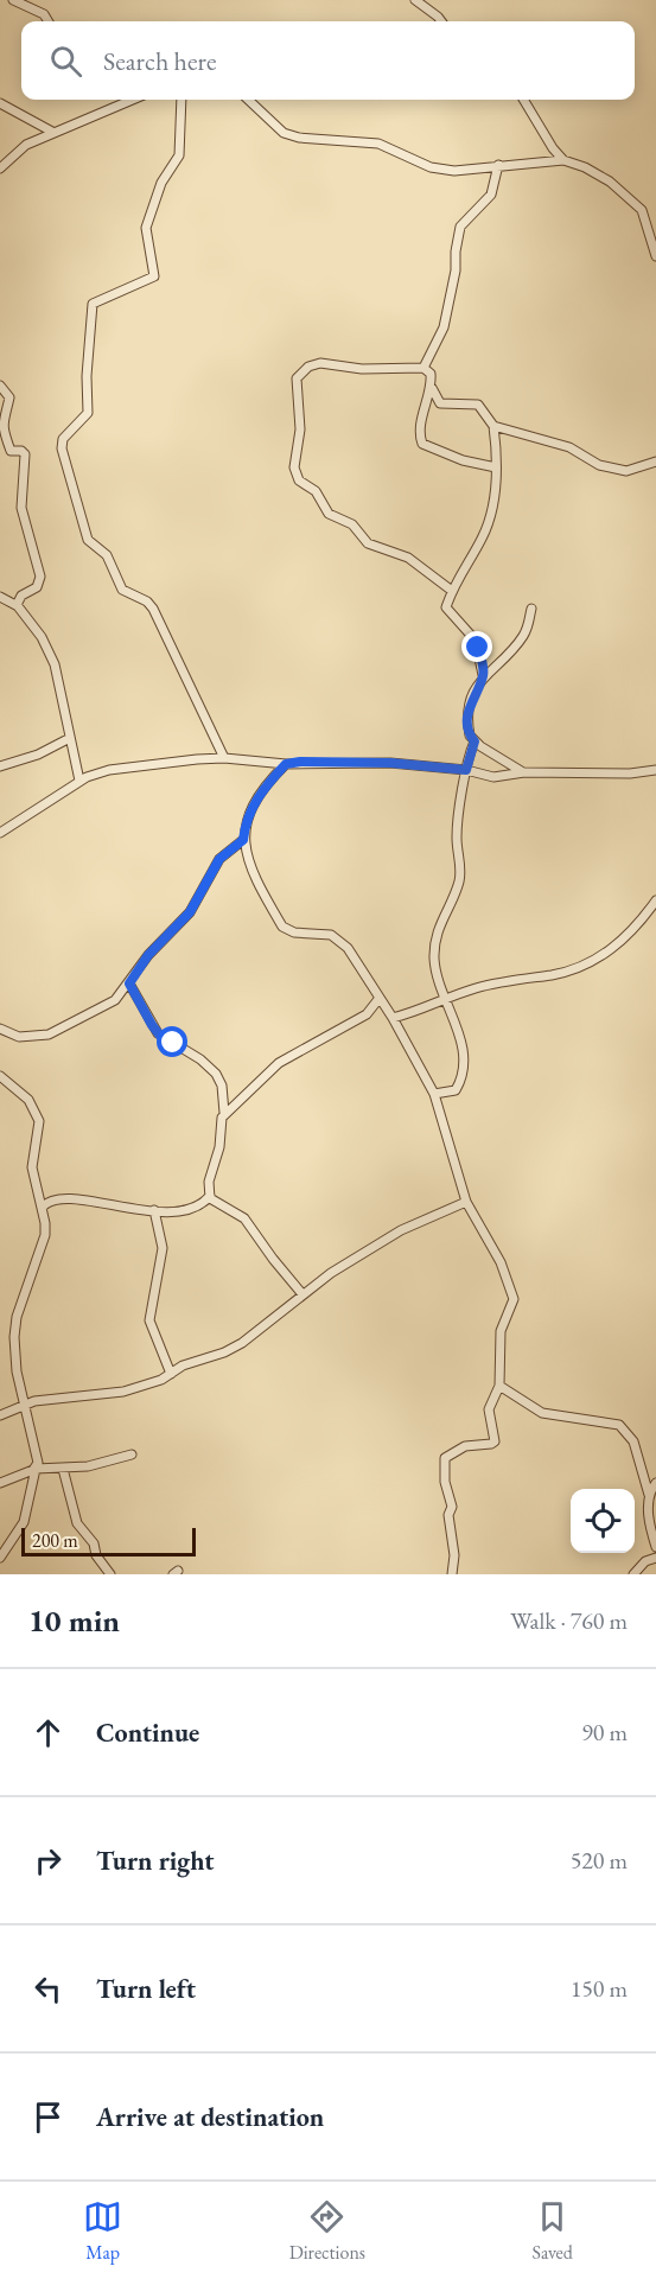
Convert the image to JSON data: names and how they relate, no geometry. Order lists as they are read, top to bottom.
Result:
{
  "scale_bar": "200 m",
  "page": {
    "search": "Search here",
    "scale": "200 m",
    "heading": ["10 min", "Walk · 760 m"],
    "list": [
      ["Continue", "90 m"],
      ["Turn right", "520 m"],
      ["Turn left", "150 m"],
      "Arrive at destination"
    ],
    "nav": ["Map", "Directions", "Saved"]
  }
}
